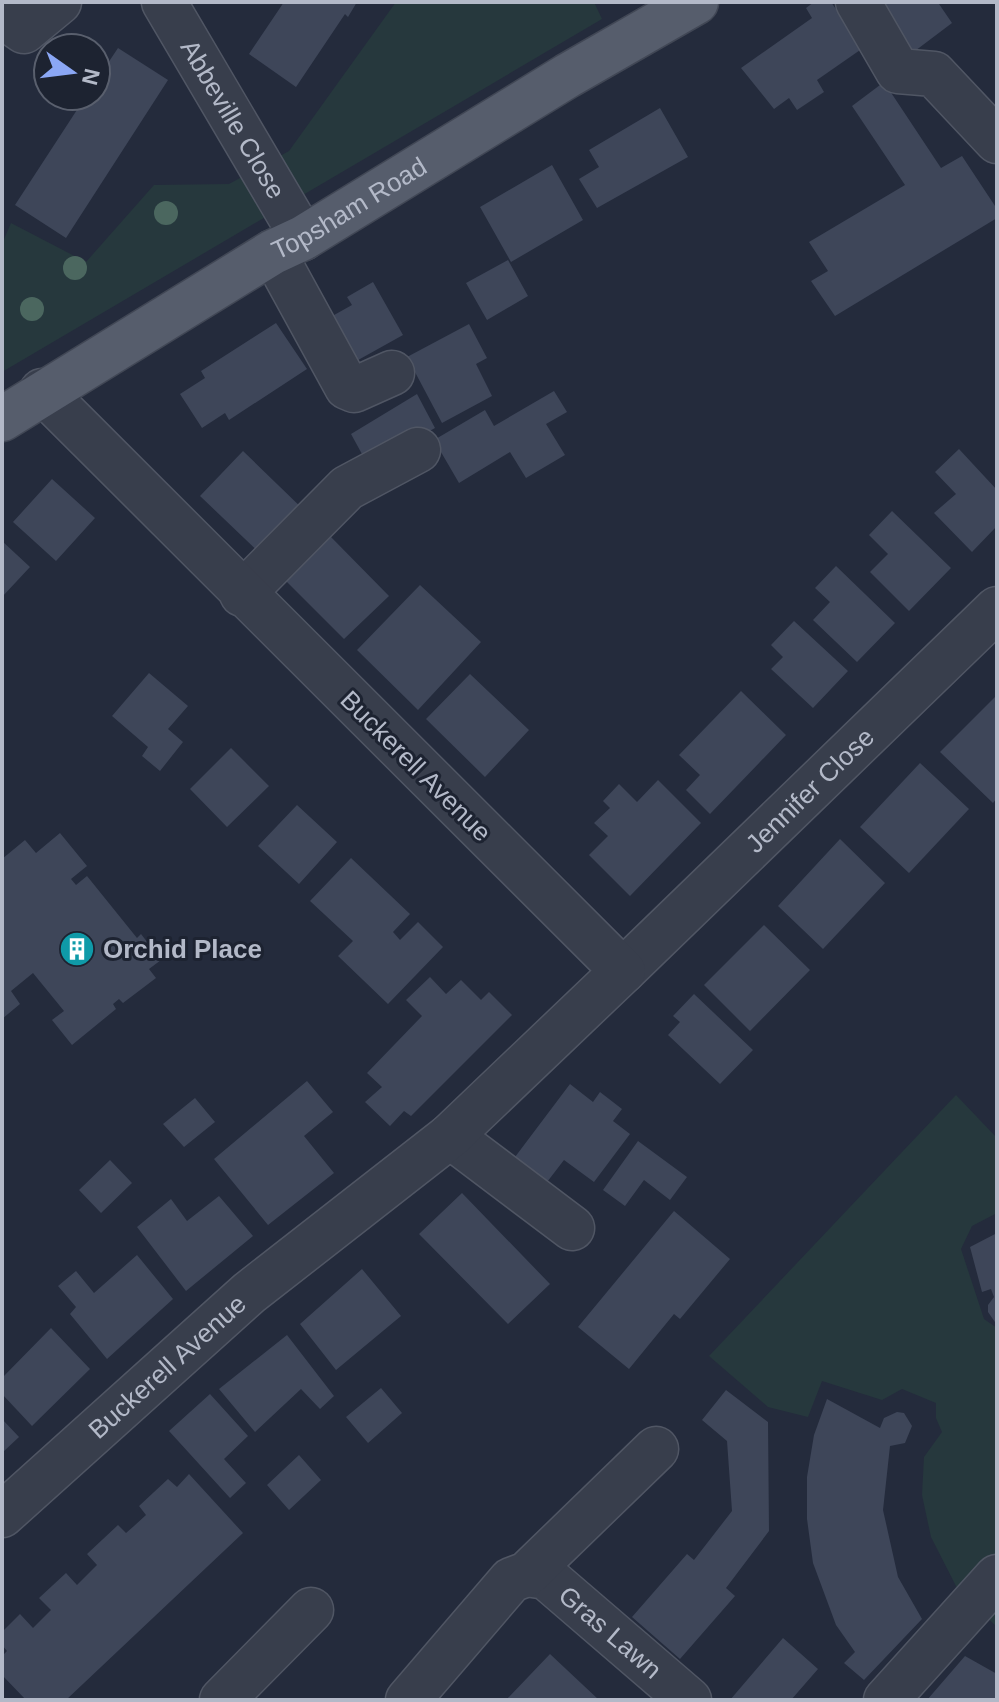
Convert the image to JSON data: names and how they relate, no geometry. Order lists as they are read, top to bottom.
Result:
{
  "streets": {
    "main road": ["Topsham Road"],
    "street": [
      "Abbeville Close",
      "Buckerell Avenue",
      "Jennifer Close",
      "Gras Lawn"
    ]
  },
  "crossings": [
    ["Abbeville Close", "Topsham Road"],
    ["Topsham Road", "Buckerell Avenue"],
    ["Buckerell Avenue", "Jennifer Close"]
  ],
  "places": {
    "building": ["Orchid Place"]
  },
  "north": "right"
}
